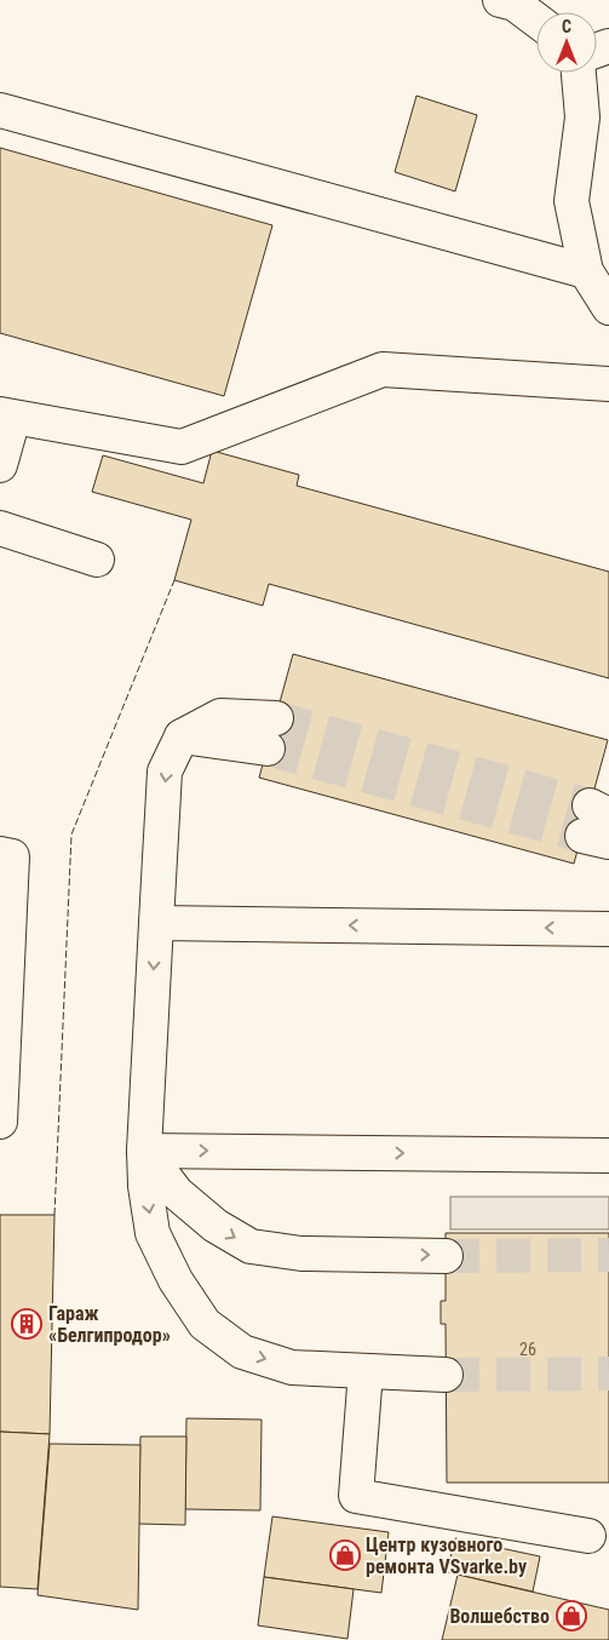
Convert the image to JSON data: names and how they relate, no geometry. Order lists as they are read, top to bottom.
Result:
{
  "places": {
    "building": ["Гараж «Белгипродор»"],
    "shop": ["Центр кузовного ремонта VSvarke.by", "Волшебство"]
  },
  "house_numbers": ["26"],
  "north": "top"
}
